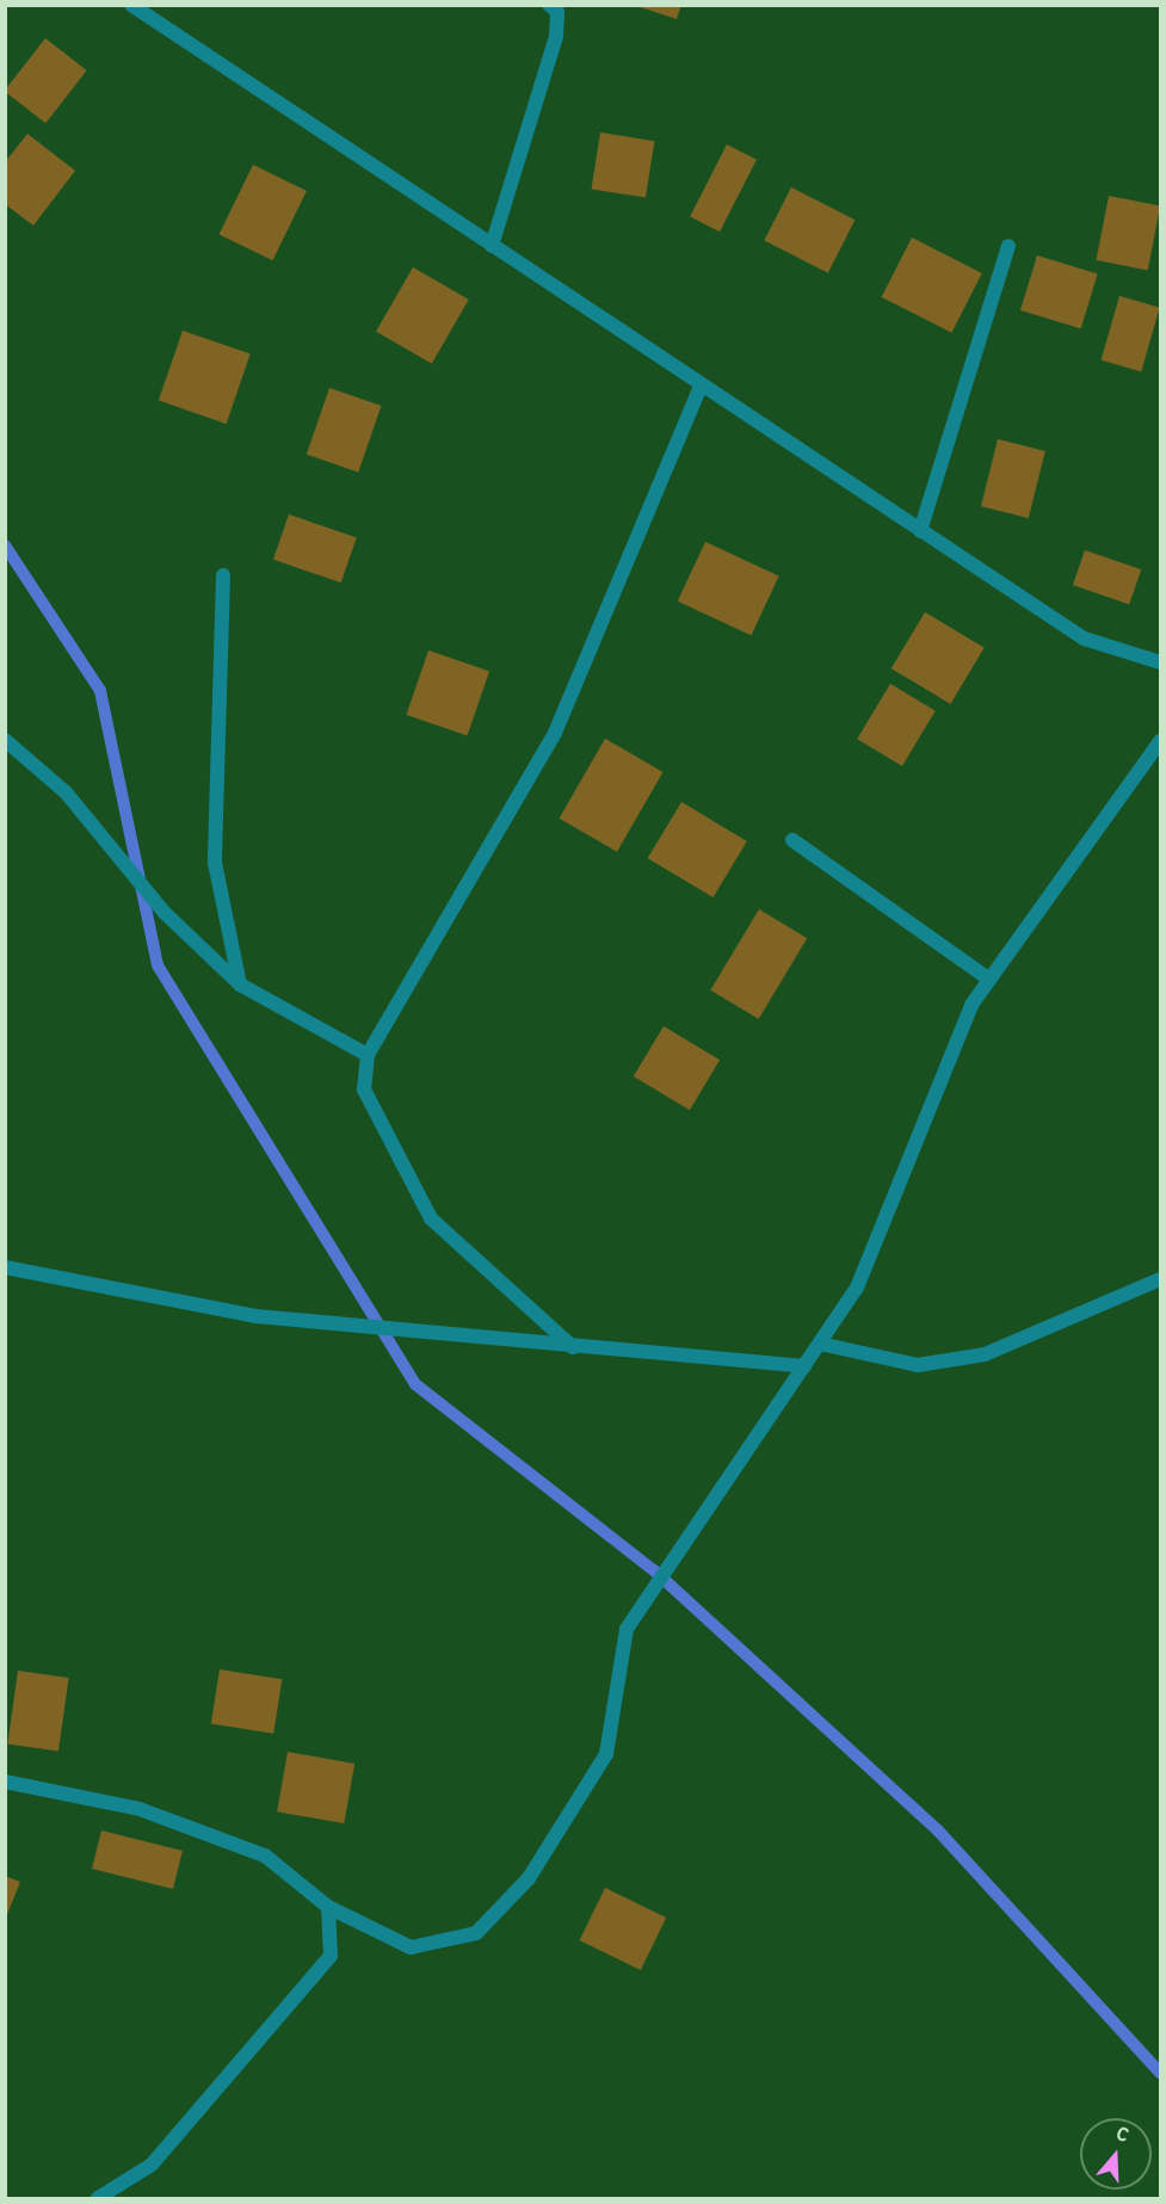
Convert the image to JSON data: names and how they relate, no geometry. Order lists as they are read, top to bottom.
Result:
{
  "north": "top"
}
